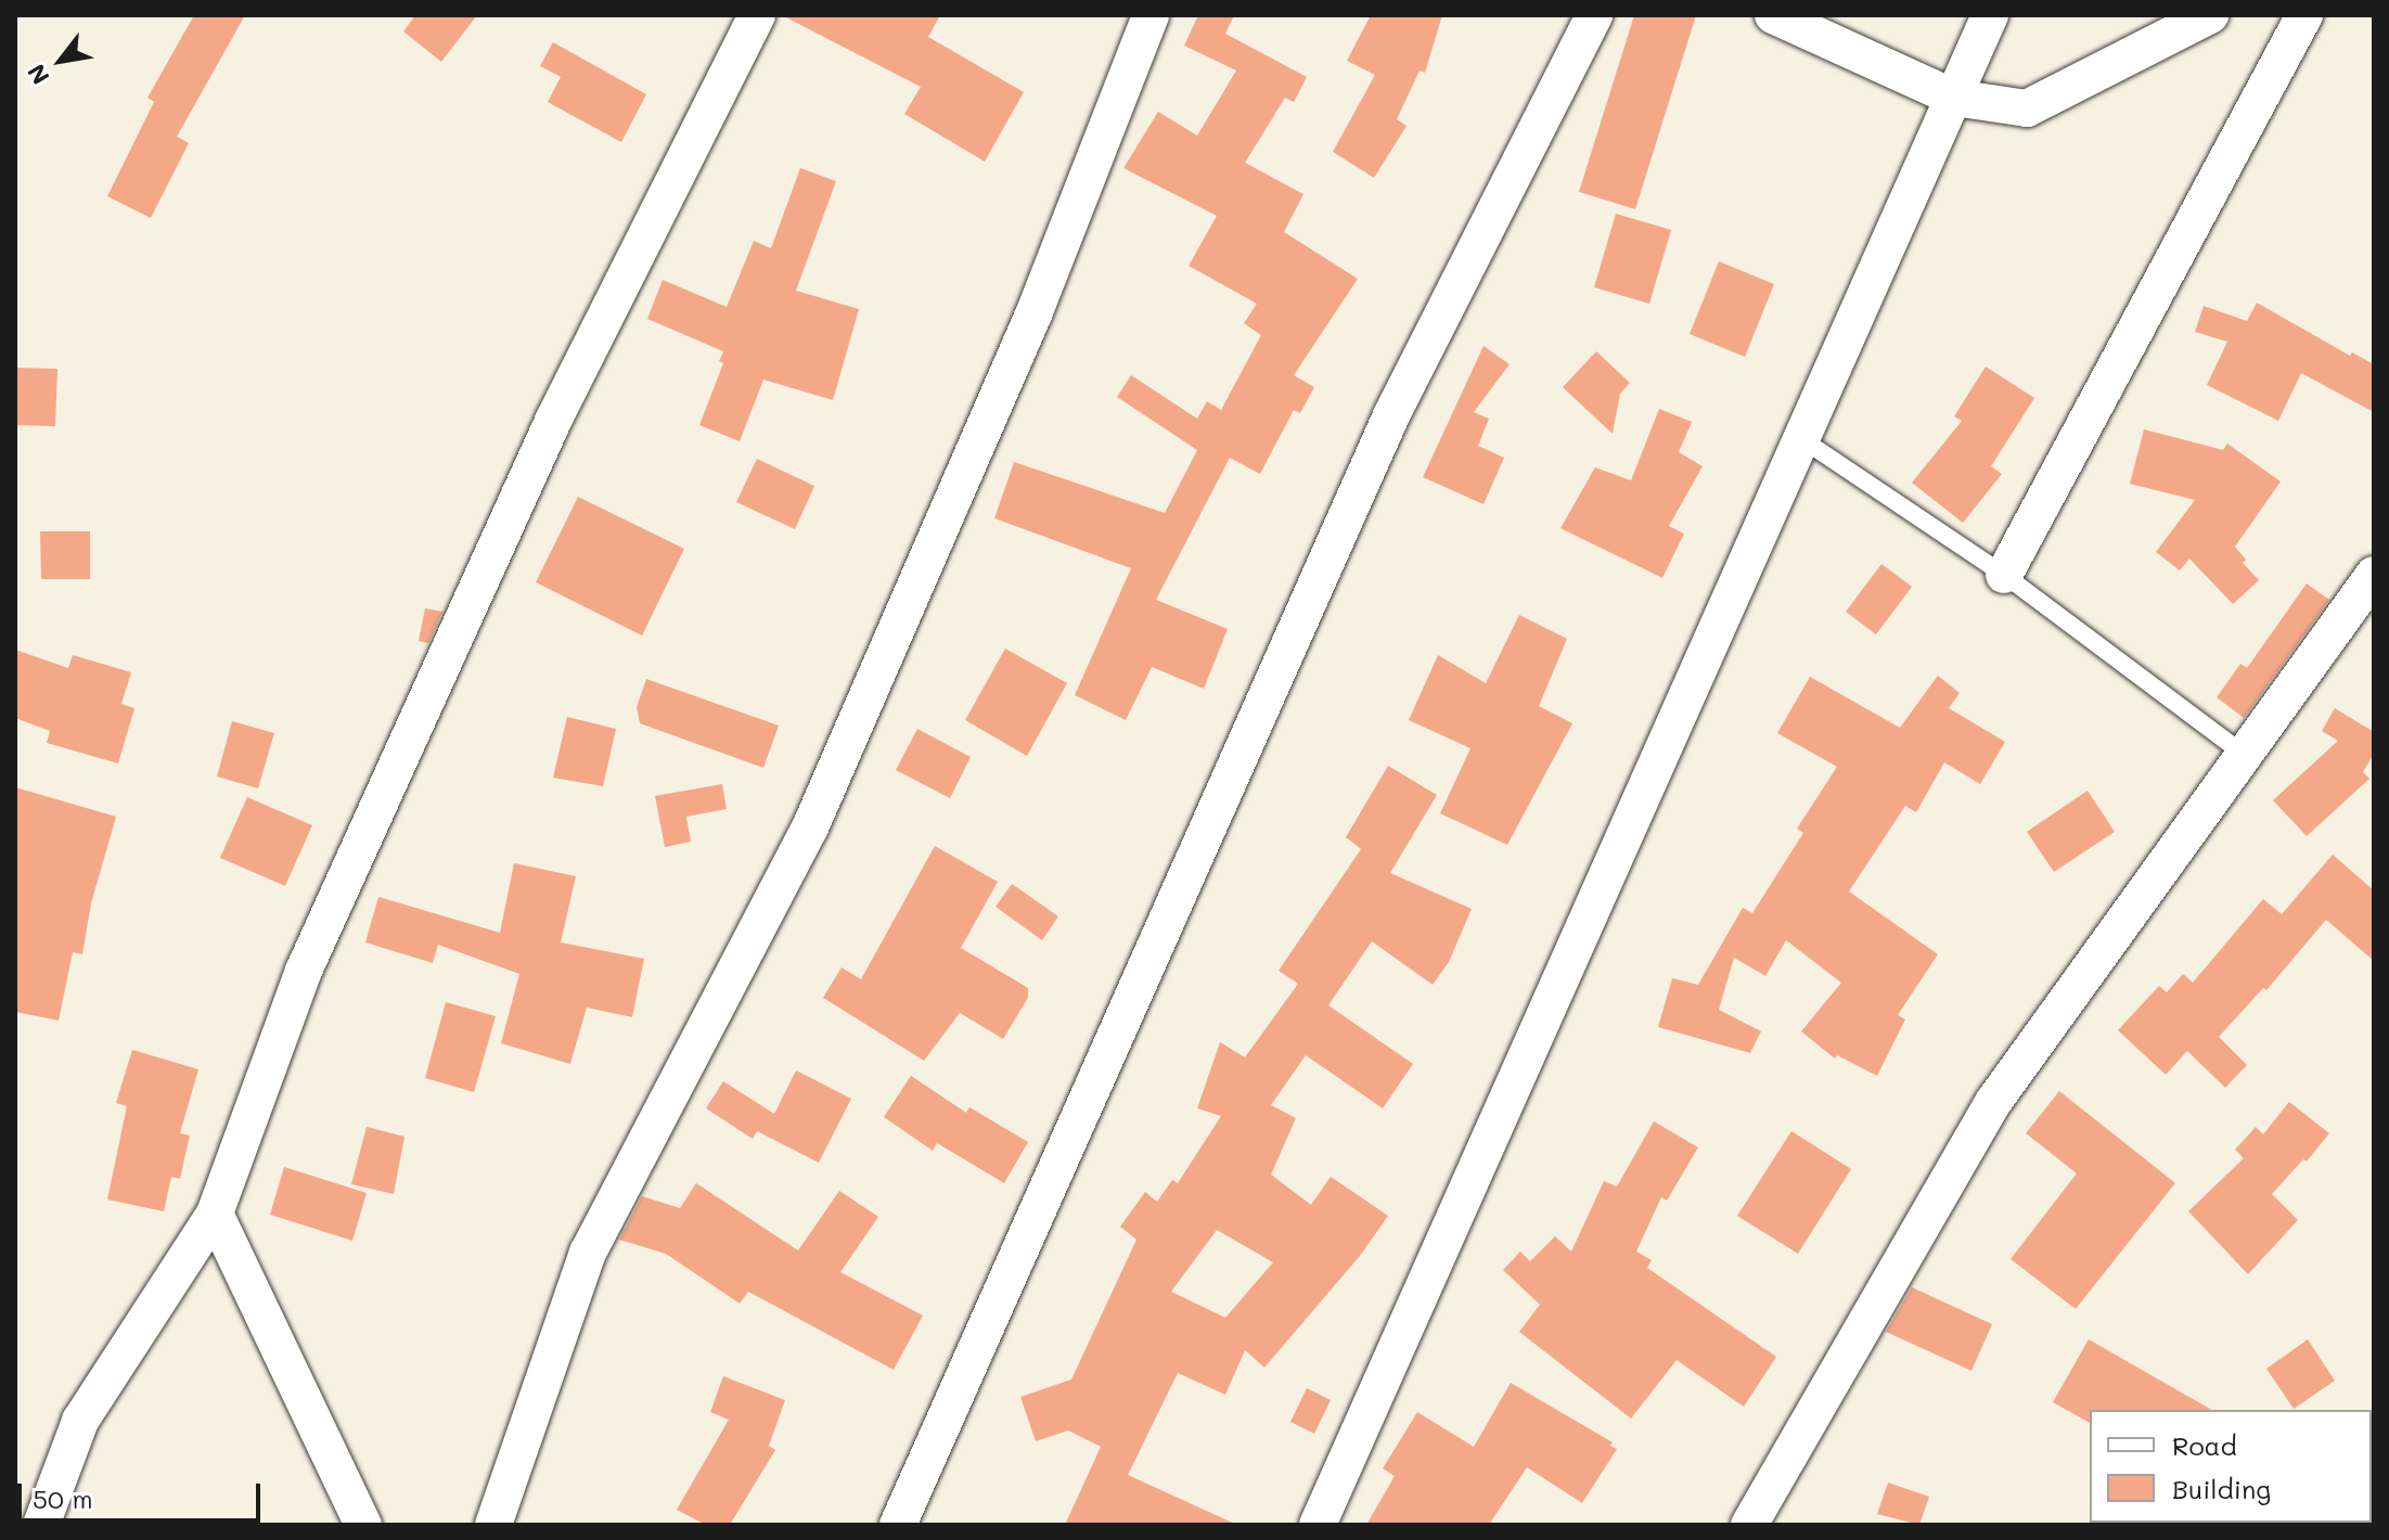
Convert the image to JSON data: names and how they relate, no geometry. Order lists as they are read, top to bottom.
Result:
{
  "legend": ["Road", "Building"],
  "scale_bar": "50 m",
  "north": "bottom left"
}
